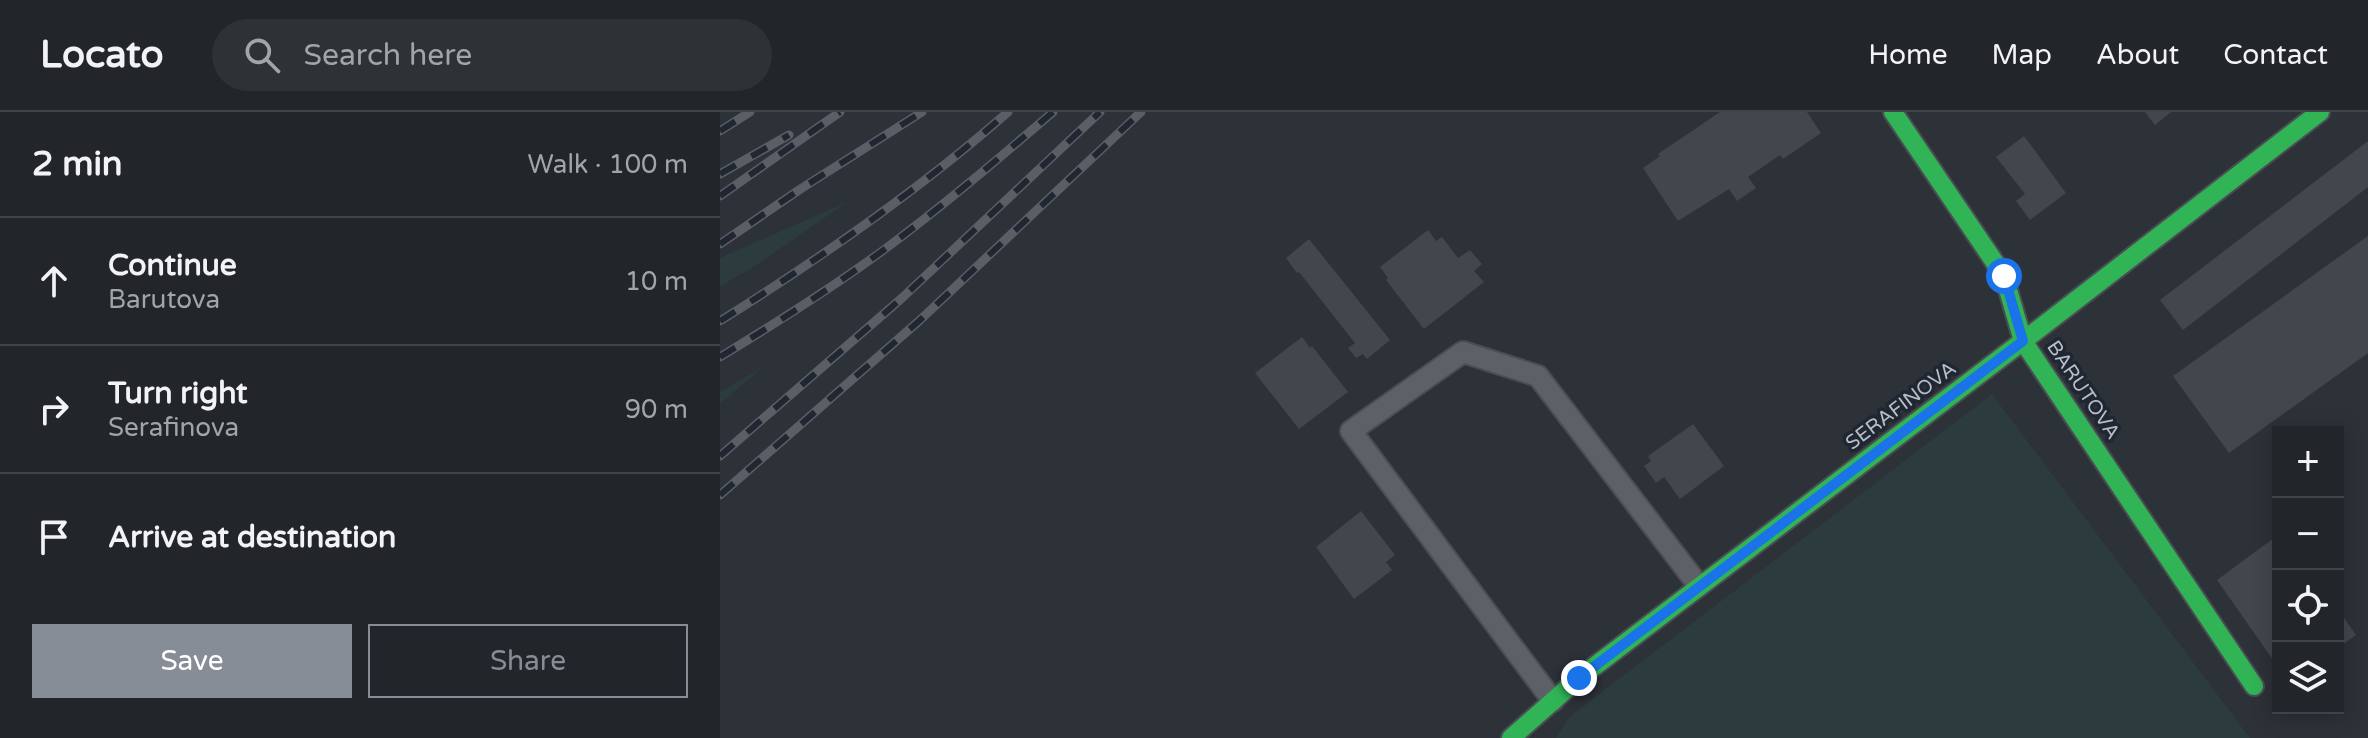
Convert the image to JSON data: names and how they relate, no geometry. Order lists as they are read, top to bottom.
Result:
{
  "streets": {
    "street": ["BARUTOVA", "SERAFINOVA"]
  },
  "crossings": [
    ["BARUTOVA", "SERAFINOVA"]
  ],
  "page": {
    "header": "Locato",
    "search": "Search here",
    "nav": [
      "Home",
      "Map",
      "About",
      "Contact"
    ],
    "heading": ["2 min", "Walk · 100 m"],
    "list": [
      ["Continue", "Barutova", "10 m"],
      ["Turn right", "Serafinova", "90 m"],
      "Arrive at destination"
    ],
    "map_buttons": ["+", "−"],
    "buttons": ["Save", "Share"]
  }
}
